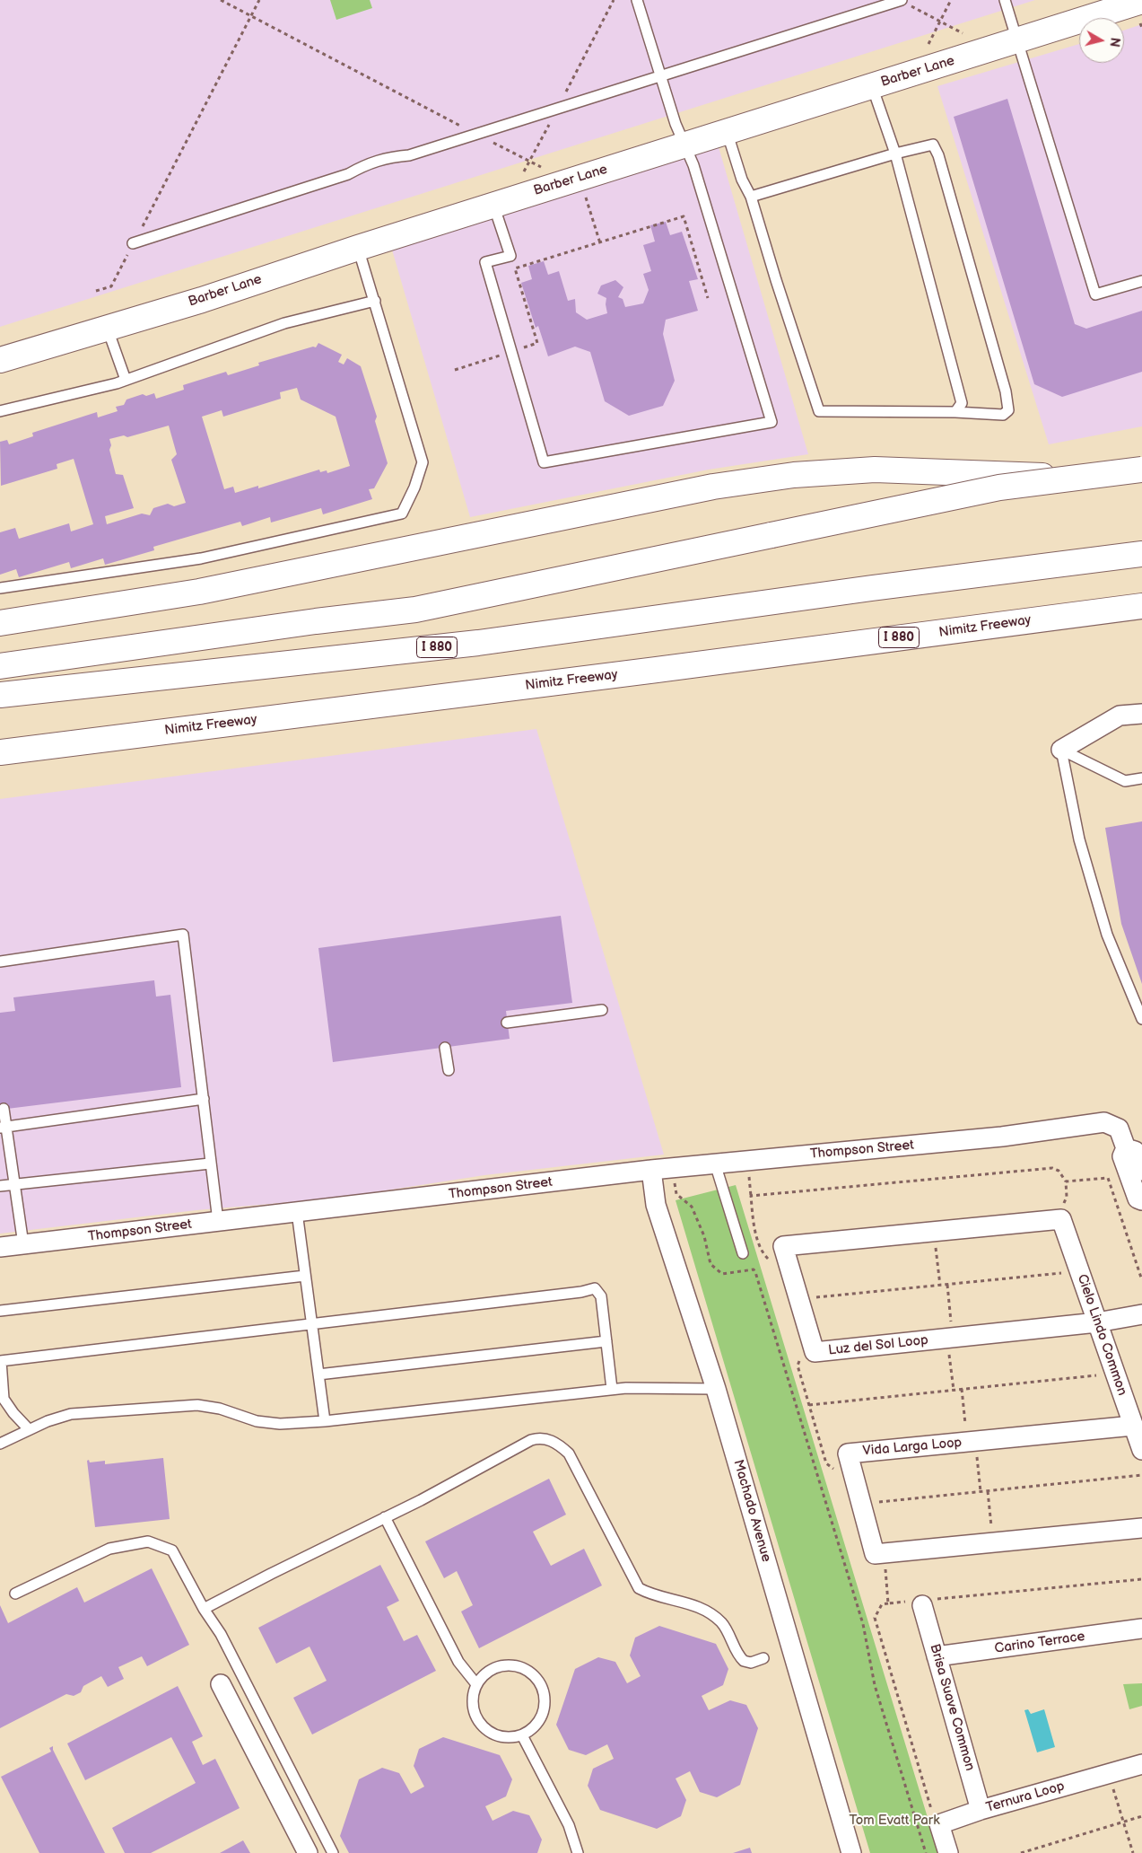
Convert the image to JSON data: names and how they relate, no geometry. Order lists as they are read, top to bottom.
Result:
{
  "streets": {
    "main road": ["Barber Lane", "Nimitz Freeway", "I 880"],
    "street": [
      "Thompson Street",
      "Cielo Lindo Common",
      "Luz del Sol Loop",
      "Vida Larga Loop",
      "Machado Avenue",
      "Carino Terrace",
      "Brisa Suave Common",
      "Ternura Loop"
    ]
  },
  "crossings": [
    ["Thompson Street", "Machado Avenue"],
    ["Cielo Lindo Common", "Luz del Sol Loop"],
    ["Cielo Lindo Common", "Vida Larga Loop"],
    ["Carino Terrace", "Brisa Suave Common"],
    ["Brisa Suave Common", "Ternura Loop"]
  ],
  "parks": ["Tom Evatt Park"],
  "north": "right"
}
